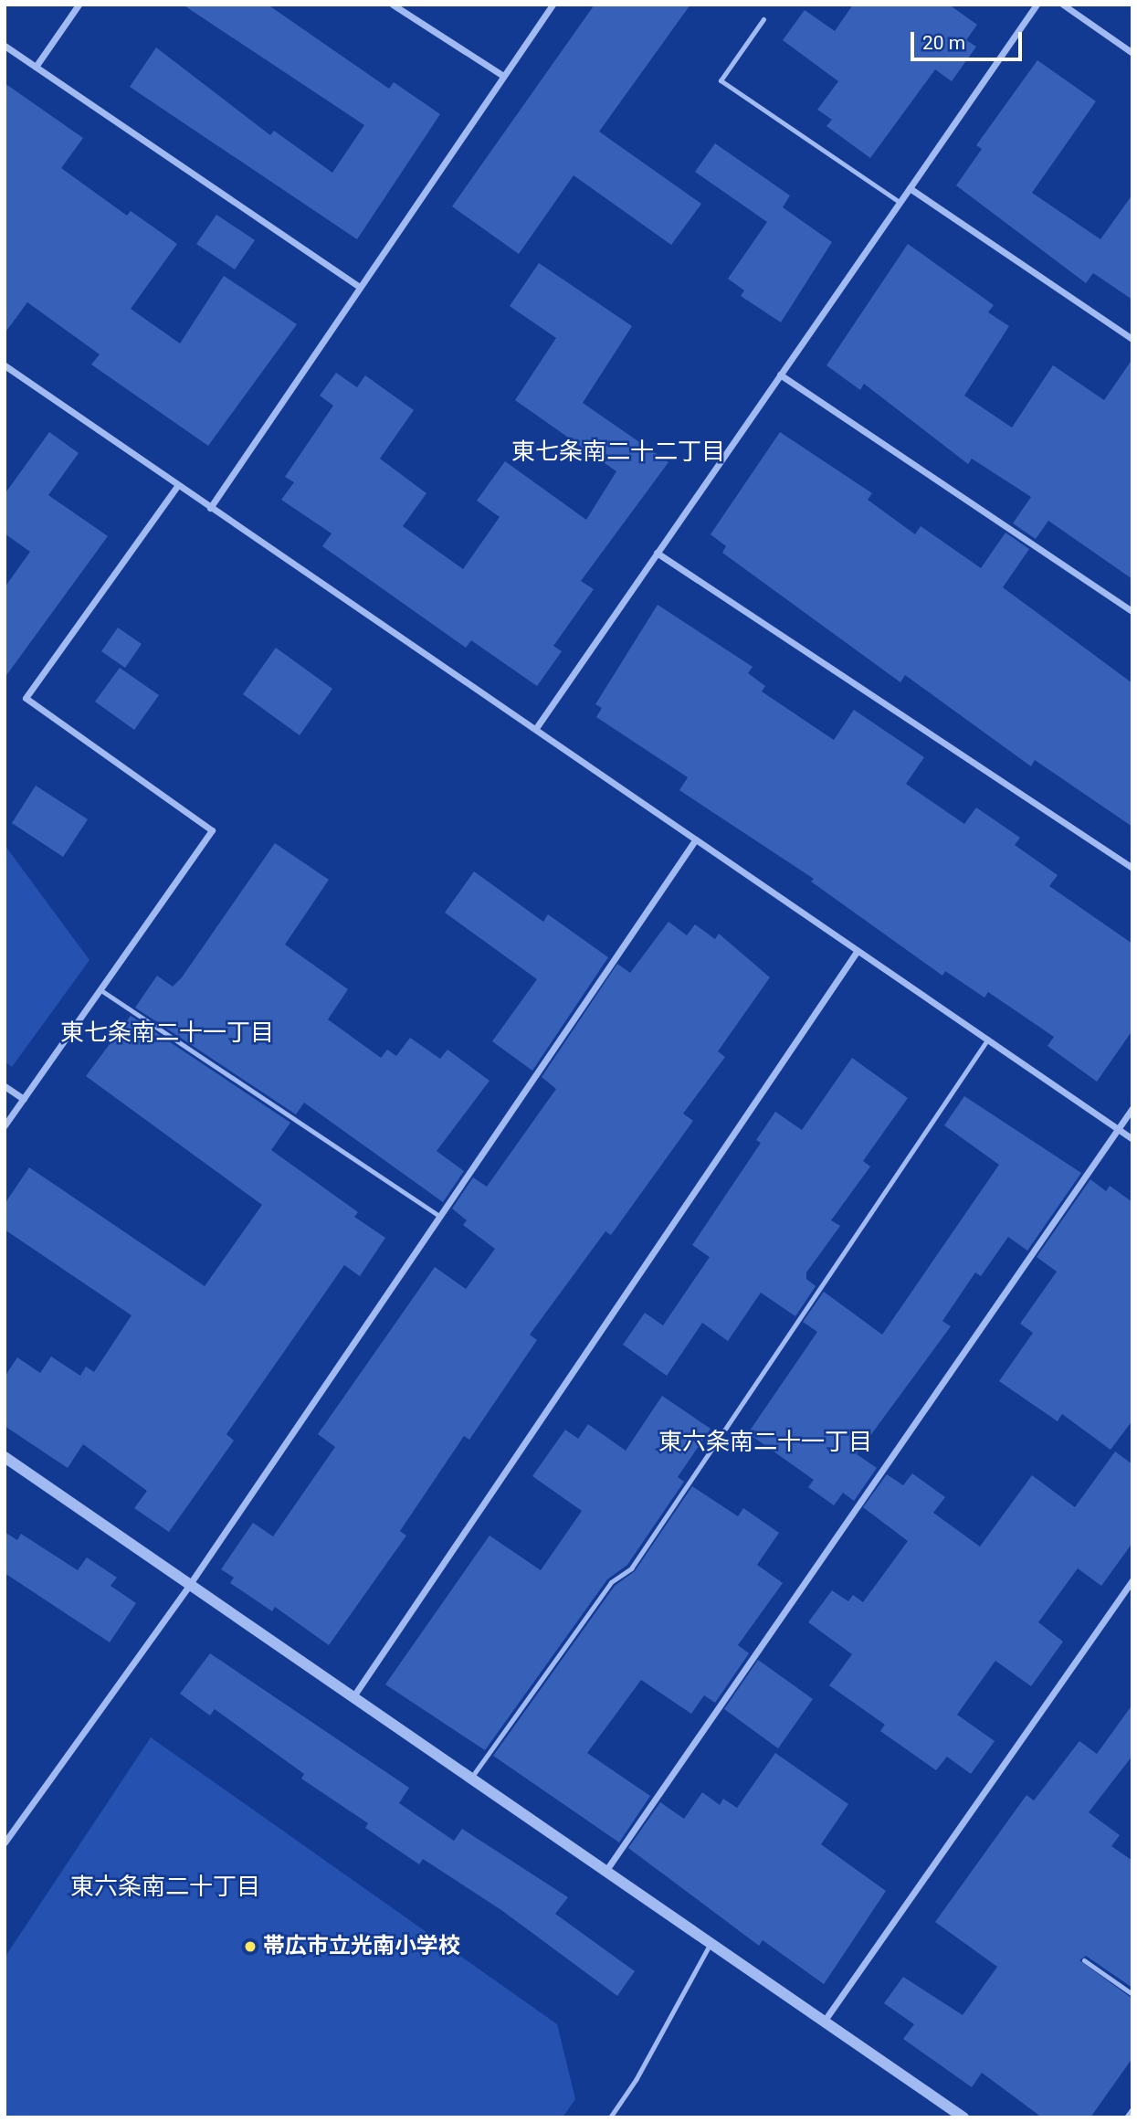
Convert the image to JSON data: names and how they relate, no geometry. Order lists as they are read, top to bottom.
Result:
{
  "districts": [
    "東七条南二十二丁目",
    "東七条南二十一丁目",
    "東六条南二十一丁目",
    "東六条南二十丁目"
  ],
  "places": ["帯広市立光南小学校"],
  "scale_bar": "20 m"
}
